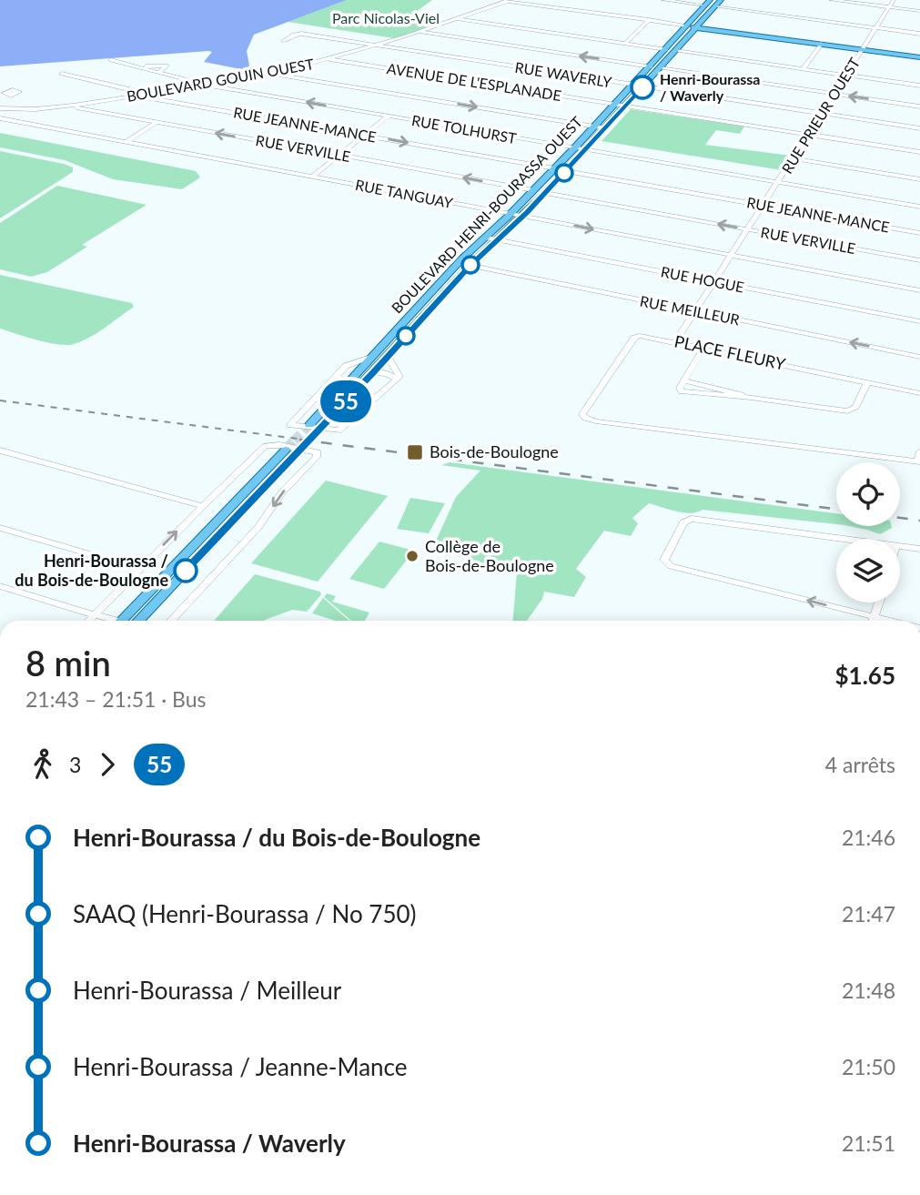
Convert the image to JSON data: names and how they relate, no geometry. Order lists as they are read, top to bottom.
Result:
{
  "streets": {
    "main road": ["BOULEVARD HENRI-BOURASSA OUEST"],
    "street": [
      "RUE WAVERLY",
      "BOULEVARD GOUIN OUEST",
      "AVENUE DE L'ESPLANADE",
      "RUE PRIEUR OUEST",
      "RUE JEANNE-MANCE",
      "RUE TOLHURST",
      "RUE VERVILLE",
      "RUE TANGUAY",
      "RUE HOGUE",
      "RUE MEILLEUR",
      "PLACE FLEURY"
    ]
  },
  "crossings": [
    ["RUE WAVERLY", "BOULEVARD GOUIN OUEST"],
    ["RUE WAVERLY", "RUE PRIEUR OUEST"],
    ["RUE WAVERLY", "BOULEVARD HENRI-BOURASSA OUEST"],
    ["BOULEVARD GOUIN OUEST", "AVENUE DE L'ESPLANADE"],
    ["BOULEVARD GOUIN OUEST", "RUE JEANNE-MANCE"],
    ["BOULEVARD GOUIN OUEST", "RUE TOLHURST"],
    ["BOULEVARD GOUIN OUEST", "RUE VERVILLE"],
    ["AVENUE DE L'ESPLANADE", "RUE PRIEUR OUEST"],
    ["AVENUE DE L'ESPLANADE", "BOULEVARD HENRI-BOURASSA OUEST"],
    ["RUE PRIEUR OUEST", "RUE JEANNE-MANCE"],
    ["RUE PRIEUR OUEST", "RUE TOLHURST"],
    ["RUE PRIEUR OUEST", "RUE VERVILLE"],
    ["RUE PRIEUR OUEST", "RUE TANGUAY"],
    ["RUE PRIEUR OUEST", "RUE HOGUE"],
    ["RUE PRIEUR OUEST", "RUE MEILLEUR"],
    ["RUE PRIEUR OUEST", "PLACE FLEURY"],
    ["RUE JEANNE-MANCE", "BOULEVARD HENRI-BOURASSA OUEST"],
    ["RUE TOLHURST", "BOULEVARD HENRI-BOURASSA OUEST"],
    ["RUE VERVILLE", "BOULEVARD HENRI-BOURASSA OUEST"],
    ["RUE TANGUAY", "BOULEVARD HENRI-BOURASSA OUEST"],
    ["BOULEVARD HENRI-BOURASSA OUEST", "RUE HOGUE"],
    ["BOULEVARD HENRI-BOURASSA OUEST", "RUE MEILLEUR"]
  ],
  "one_way": ["RUE MEILLEUR"],
  "parks": ["Parc Nicolas-Viel"],
  "places": {
    "other": ["Henri-Bourassa / Waverly", "Collège de Bois-de-Boulogne", "Henri-Bourassa / du Bois-de-Boulogne"],
    "transit": ["Bois-de-Boulogne"]
  },
  "lines": ["bus line 55"],
  "page": {
    "on_map": "55",
    "heading": ["8 min", "21:43 – 21:51 · Bus", "$1.65"],
    "legs": ["3", "55", "4 arrêts"],
    "list": [
      {
        "name": "Henri-Bourassa / du Bois-de-Boulogne",
        "value": "21:46"
      },
      {
        "name": "SAAQ (Henri-Bourassa / No 750)",
        "value": "21:47"
      },
      {
        "name": "Henri-Bourassa / Meilleur",
        "value": "21:48"
      },
      {
        "name": "Henri-Bourassa / Jeanne-Mance",
        "value": "21:50"
      },
      {
        "name": "Henri-Bourassa / Waverly",
        "value": "21:51"
      }
    ]
  }
}
